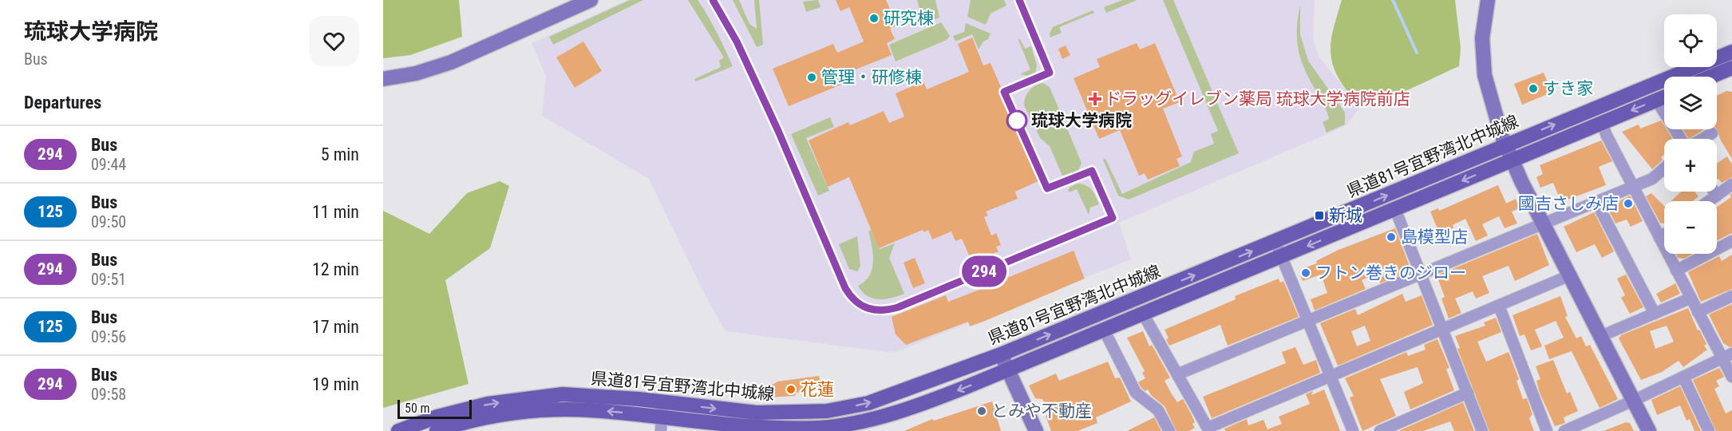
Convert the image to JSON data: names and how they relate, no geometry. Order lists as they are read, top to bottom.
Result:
{
  "streets": {
    "main road": ["県道81号宜野湾北中城線"]
  },
  "places": {
    "other": [
      "研究棟",
      "管理・研修棟",
      "すき家",
      "琉球大学病院",
      "國吉さしみ店",
      "島模型店",
      "フトン巻きのジロー",
      "花蓮",
      "とみや不動産"
    ],
    "health": ["ドラッグイレブン薬局 琉球大学病院前店"],
    "transit": ["新城"]
  },
  "lines": ["bus line 294"],
  "scale_bar": "50 m",
  "page": {
    "heading": [
      ["琉球大学病院", "Bus"],
      "Departures"
    ],
    "on_map": "294",
    "map_buttons": ["+", "−"],
    "list": [
      {
        "mark": "294",
        "name": "Bus",
        "note": "09:44",
        "value": "5 min"
      },
      {
        "mark": "125",
        "name": "Bus",
        "note": "09:50",
        "value": "11 min"
      },
      {
        "mark": "294",
        "name": "Bus",
        "note": "09:51",
        "value": "12 min"
      },
      {
        "mark": "125",
        "name": "Bus",
        "note": "09:56",
        "value": "17 min"
      },
      {
        "mark": "294",
        "name": "Bus",
        "note": "09:58",
        "value": "19 min"
      }
    ],
    "scale": "50 m"
  }
}
